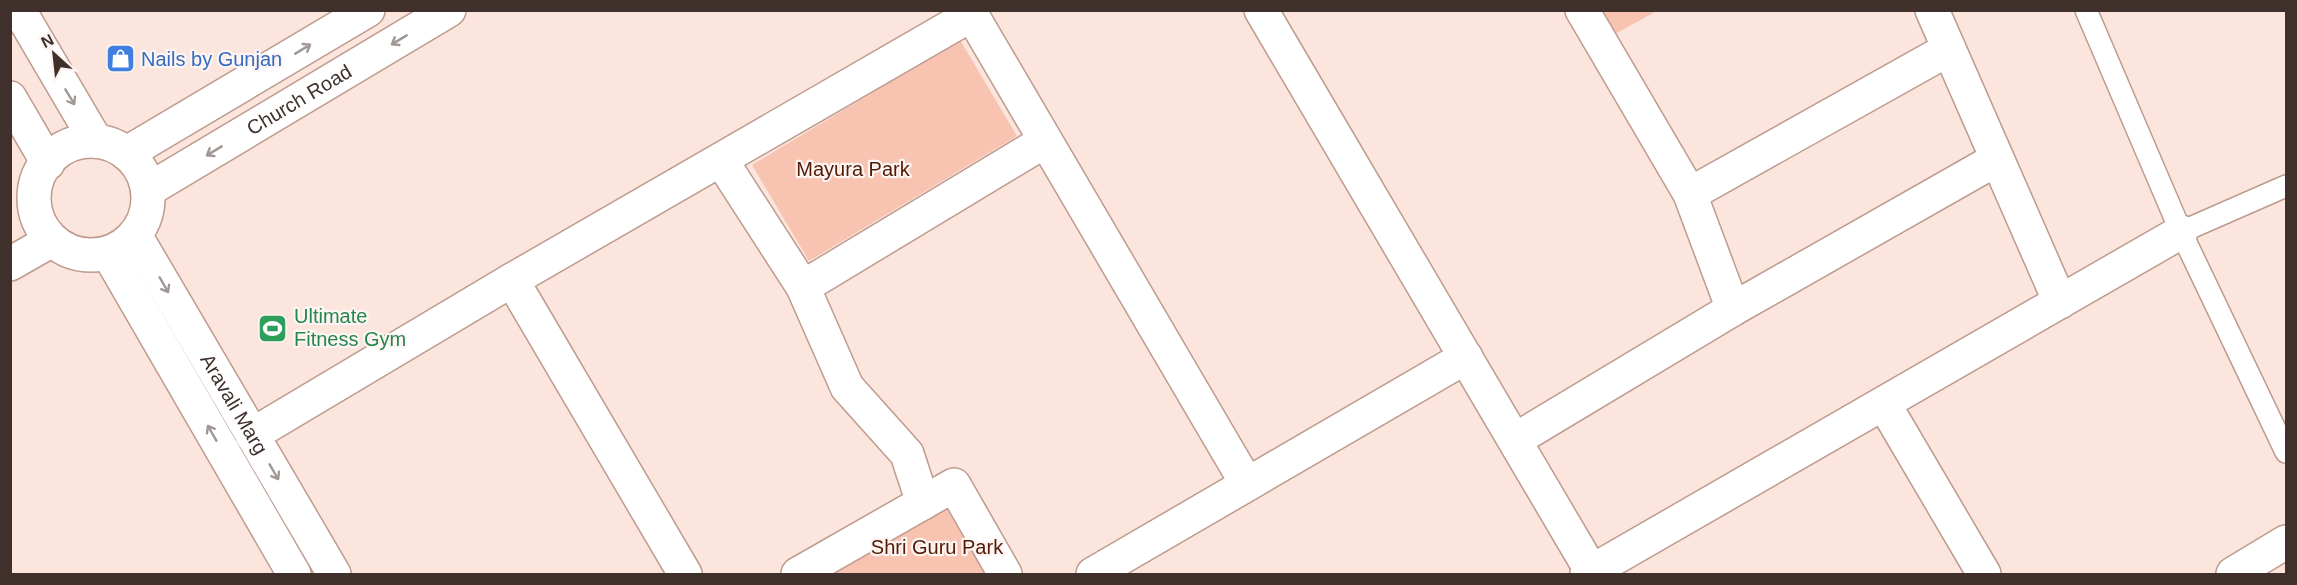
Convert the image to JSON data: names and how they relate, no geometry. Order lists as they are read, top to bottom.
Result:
{
  "streets": {
    "street": ["Church Road", "Aravali Marg"]
  },
  "crossings": [
    ["Church Road", "Aravali Marg"]
  ],
  "parks": ["Mayura Park", "Shri Guru Park"],
  "places": {
    "shop": ["Nails by Gunjan"],
    "sports": ["Ultimate Fitness Gym"]
  },
  "north": "top left"
}
